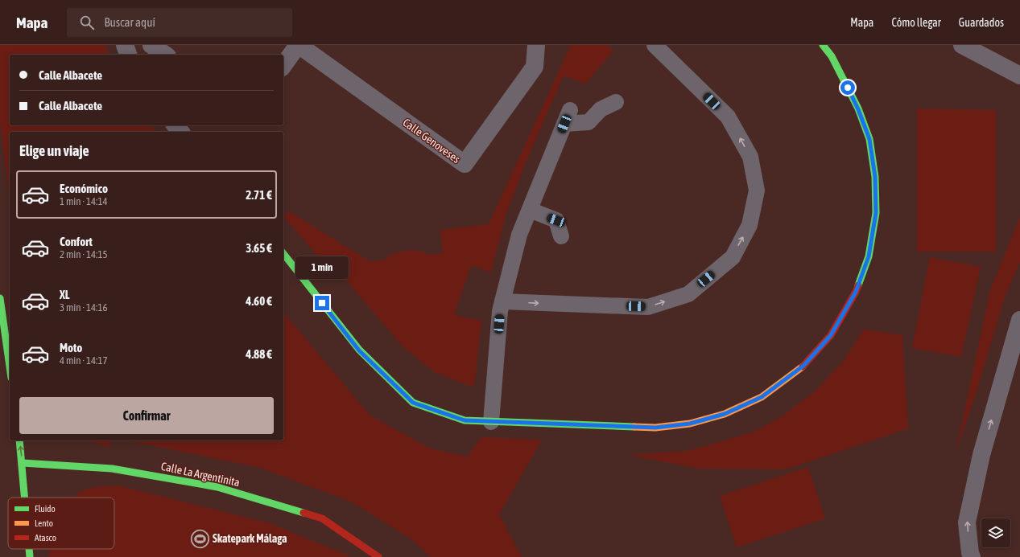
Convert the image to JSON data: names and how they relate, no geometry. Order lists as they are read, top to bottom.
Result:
{
  "streets": {
    "street": ["Calle Genoveses", "Calle La Argentinita"]
  },
  "places": {
    "sports": ["Skatepark Málaga"]
  },
  "legend": ["Fluido", "Lento", "Atasco"],
  "page": {
    "header": "Mapa",
    "search": "Buscar aquí",
    "nav": ["Mapa", "Cómo llegar", "Guardados"],
    "banner": ["Calle Albacete", "Calle Albacete"],
    "heading": "Elige un viaje",
    "list": [
      {
        "name": "Económico",
        "note": "1 min · 14:14",
        "value": "2.71 €"
      },
      {
        "name": "Confort",
        "note": "2 min · 14:15",
        "value": "3.65 €"
      },
      {
        "name": "XL",
        "note": "3 min · 14:16",
        "value": "4.60 €"
      },
      {
        "name": "Moto",
        "note": "4 min · 14:17",
        "value": "4.88 €"
      }
    ],
    "bubble": "1 min",
    "buttons": "Confirmar"
  }
}
